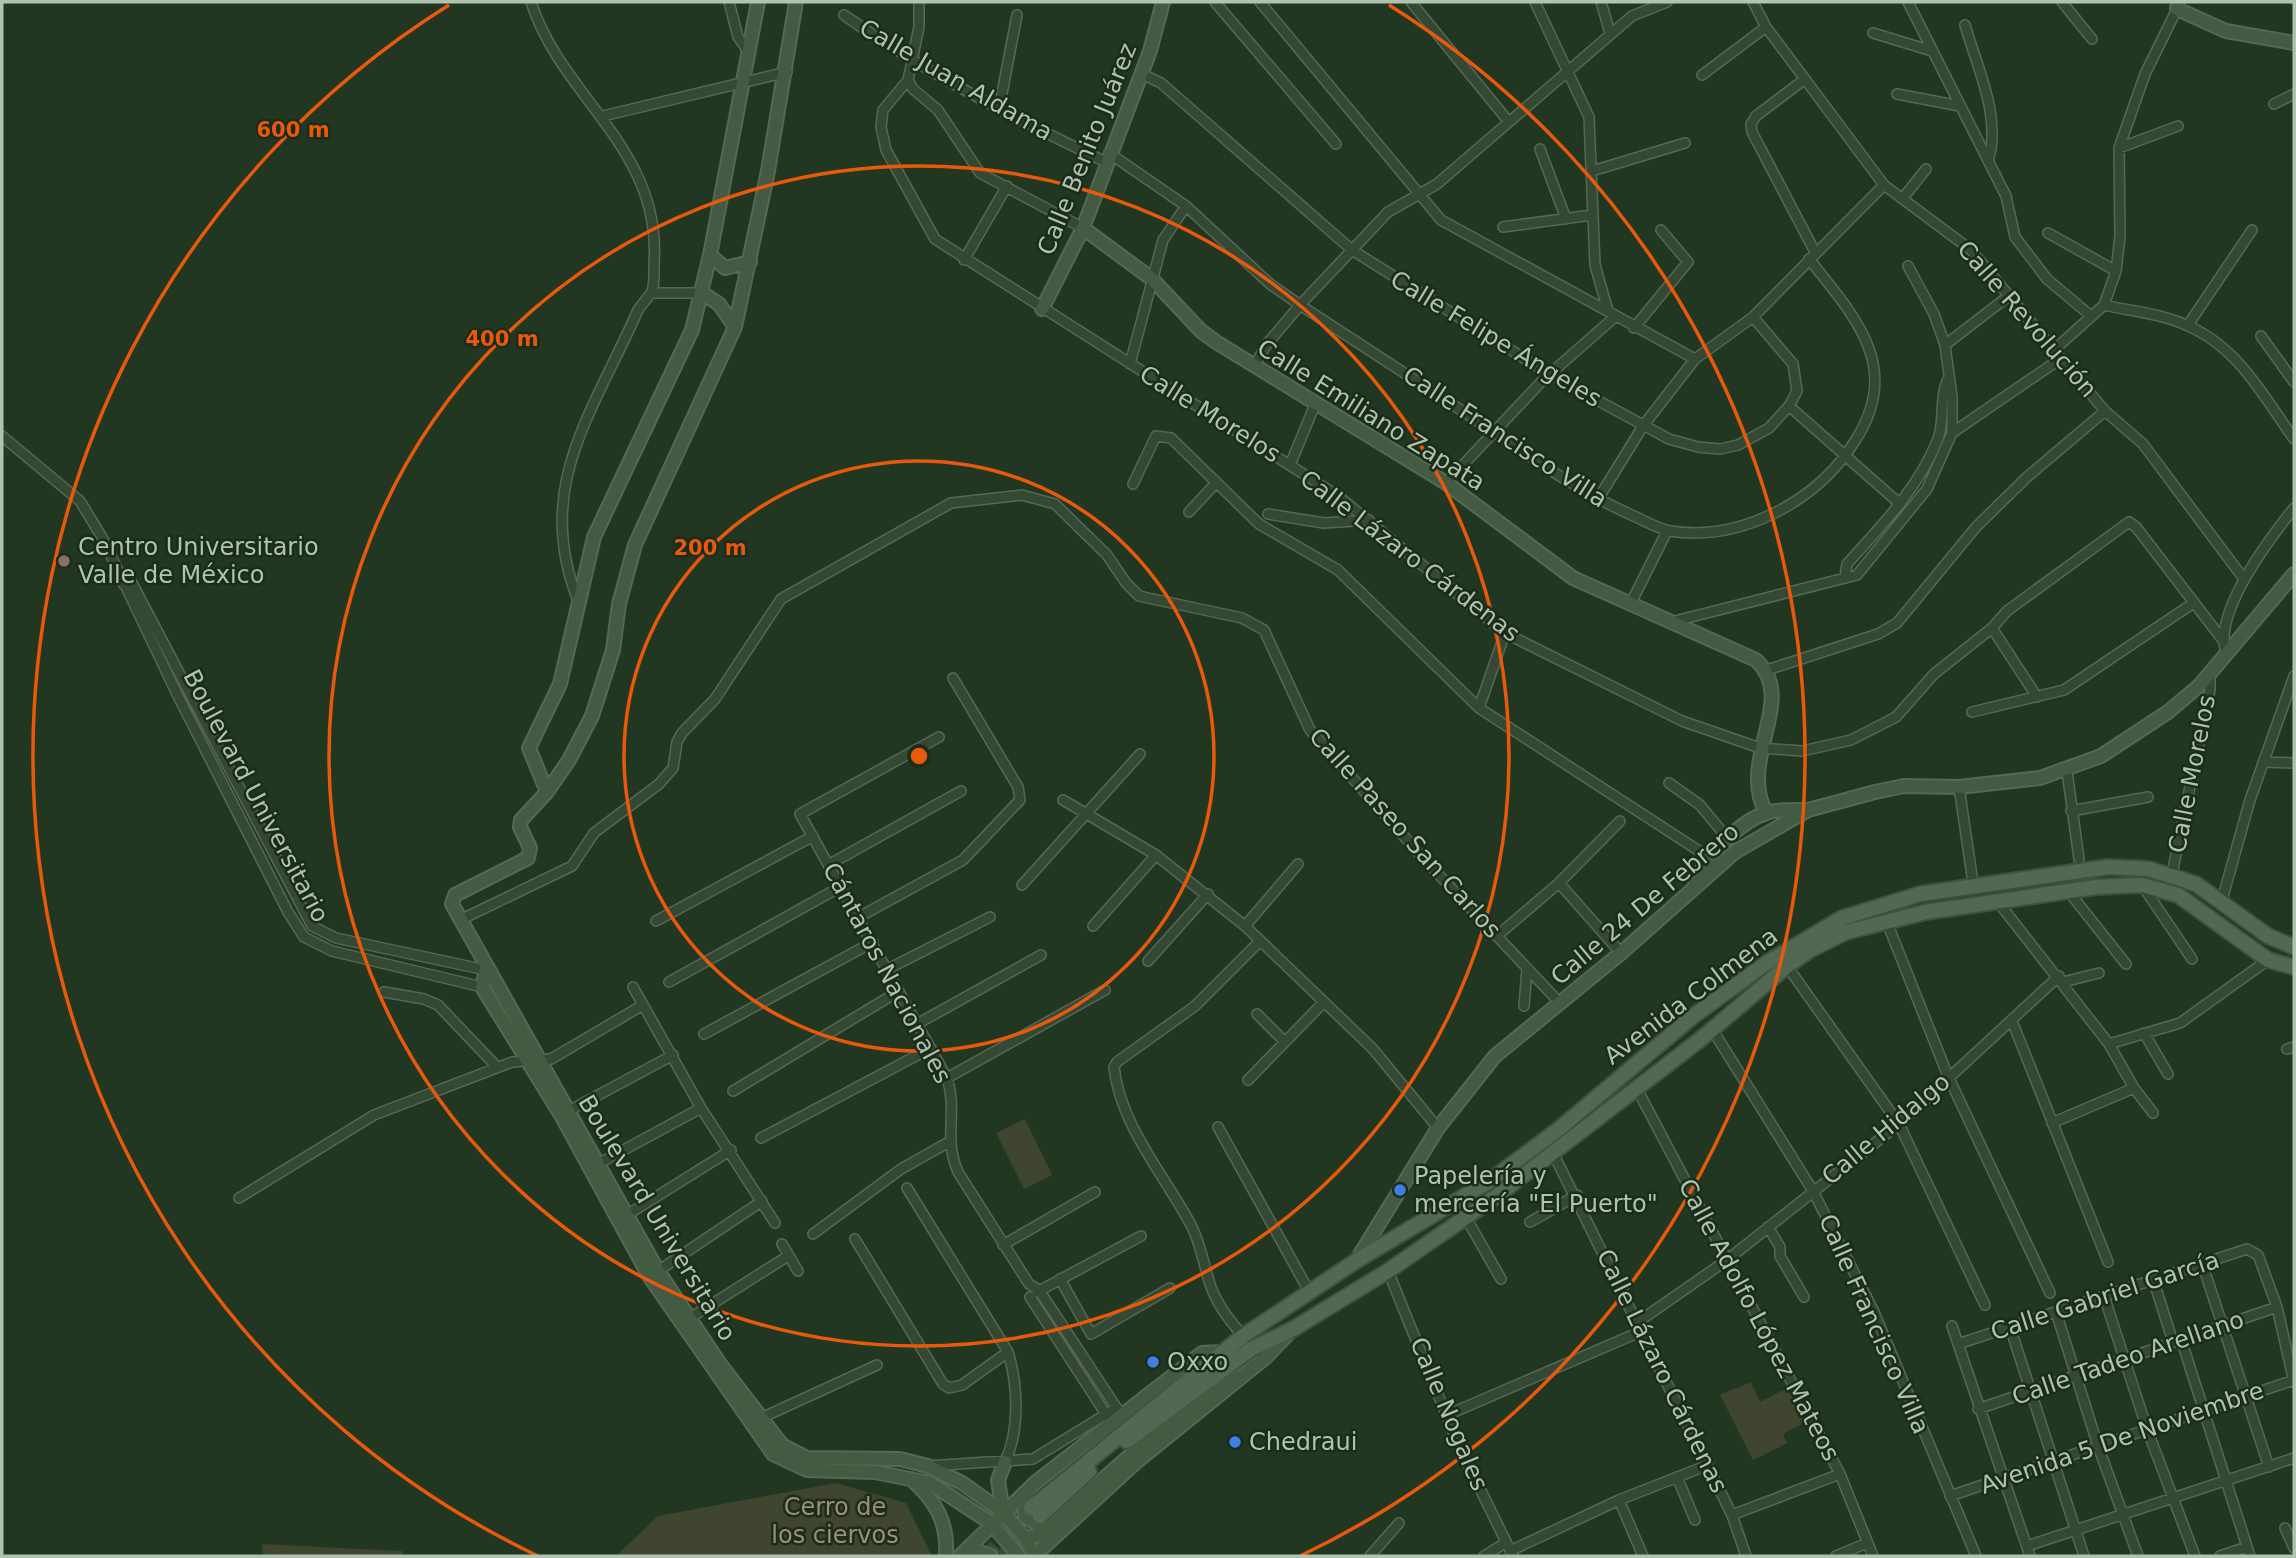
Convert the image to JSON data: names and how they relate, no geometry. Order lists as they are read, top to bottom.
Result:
{
  "streets": {
    "main road": ["Avenida Colmena"],
    "street": [
      "Calle Juan Aldama",
      "Calle Benito Juárez",
      "Calle Revolución",
      "Calle Felipe Ángeles",
      "Calle Morelos",
      "Calle Emiliano Zapata",
      "Calle Francisco Villa",
      "Calle Lázaro Cárdenas",
      "Boulevard Universitario",
      "Calle Paseo San Carlos",
      "Calle 24 De Febrero",
      "Cántaros Nacionales",
      "Calle Hidalgo",
      "Calle Gabriel García",
      "Calle Adolfo López Mateos",
      "Calle Tadeo Arellano",
      "Calle Nogales",
      "Avenida 5 De Noviembre"
    ]
  },
  "crossings": [
    ["Calle Juan Aldama", "Calle Benito Juárez"],
    ["Calle Juan Aldama", "Calle Francisco Villa"],
    ["Calle Benito Juárez", "Calle Felipe Ángeles"],
    ["Calle Benito Juárez", "Calle Morelos"],
    ["Calle Benito Juárez", "Calle Emiliano Zapata"],
    ["Calle Benito Juárez", "Calle Francisco Villa"],
    ["Calle Revolución", "Calle Francisco Villa"],
    ["Calle Morelos", "Calle Emiliano Zapata"],
    ["Calle Morelos", "Calle Lázaro Cárdenas"],
    ["Calle Morelos", "Calle 24 De Febrero"],
    ["Calle Morelos", "Avenida Colmena"],
    ["Calle Francisco Villa", "Avenida Colmena"],
    ["Calle Francisco Villa", "Calle Hidalgo"],
    ["Calle Francisco Villa", "Avenida 5 De Noviembre"],
    ["Calle Lázaro Cárdenas", "Avenida Colmena"],
    ["Calle Lázaro Cárdenas", "Calle Hidalgo"],
    ["Calle Paseo San Carlos", "Calle 24 De Febrero"],
    ["Calle 24 De Febrero", "Avenida Colmena"],
    ["Avenida Colmena", "Calle Adolfo López Mateos"],
    ["Avenida Colmena", "Calle Nogales"],
    ["Calle Hidalgo", "Calle Adolfo López Mateos"],
    ["Calle Hidalgo", "Calle Nogales"],
    ["Calle Gabriel García", "Calle Tadeo Arellano"]
  ],
  "parks": ["Cerro de los ciervos"],
  "places": [
    "Centro Universitario Valle de México",
    "Papelería y mercería \"El Puerto\"",
    "Oxxo",
    "Chedraui"
  ],
  "rings": ["600 m", "400 m", "200 m"]
}
